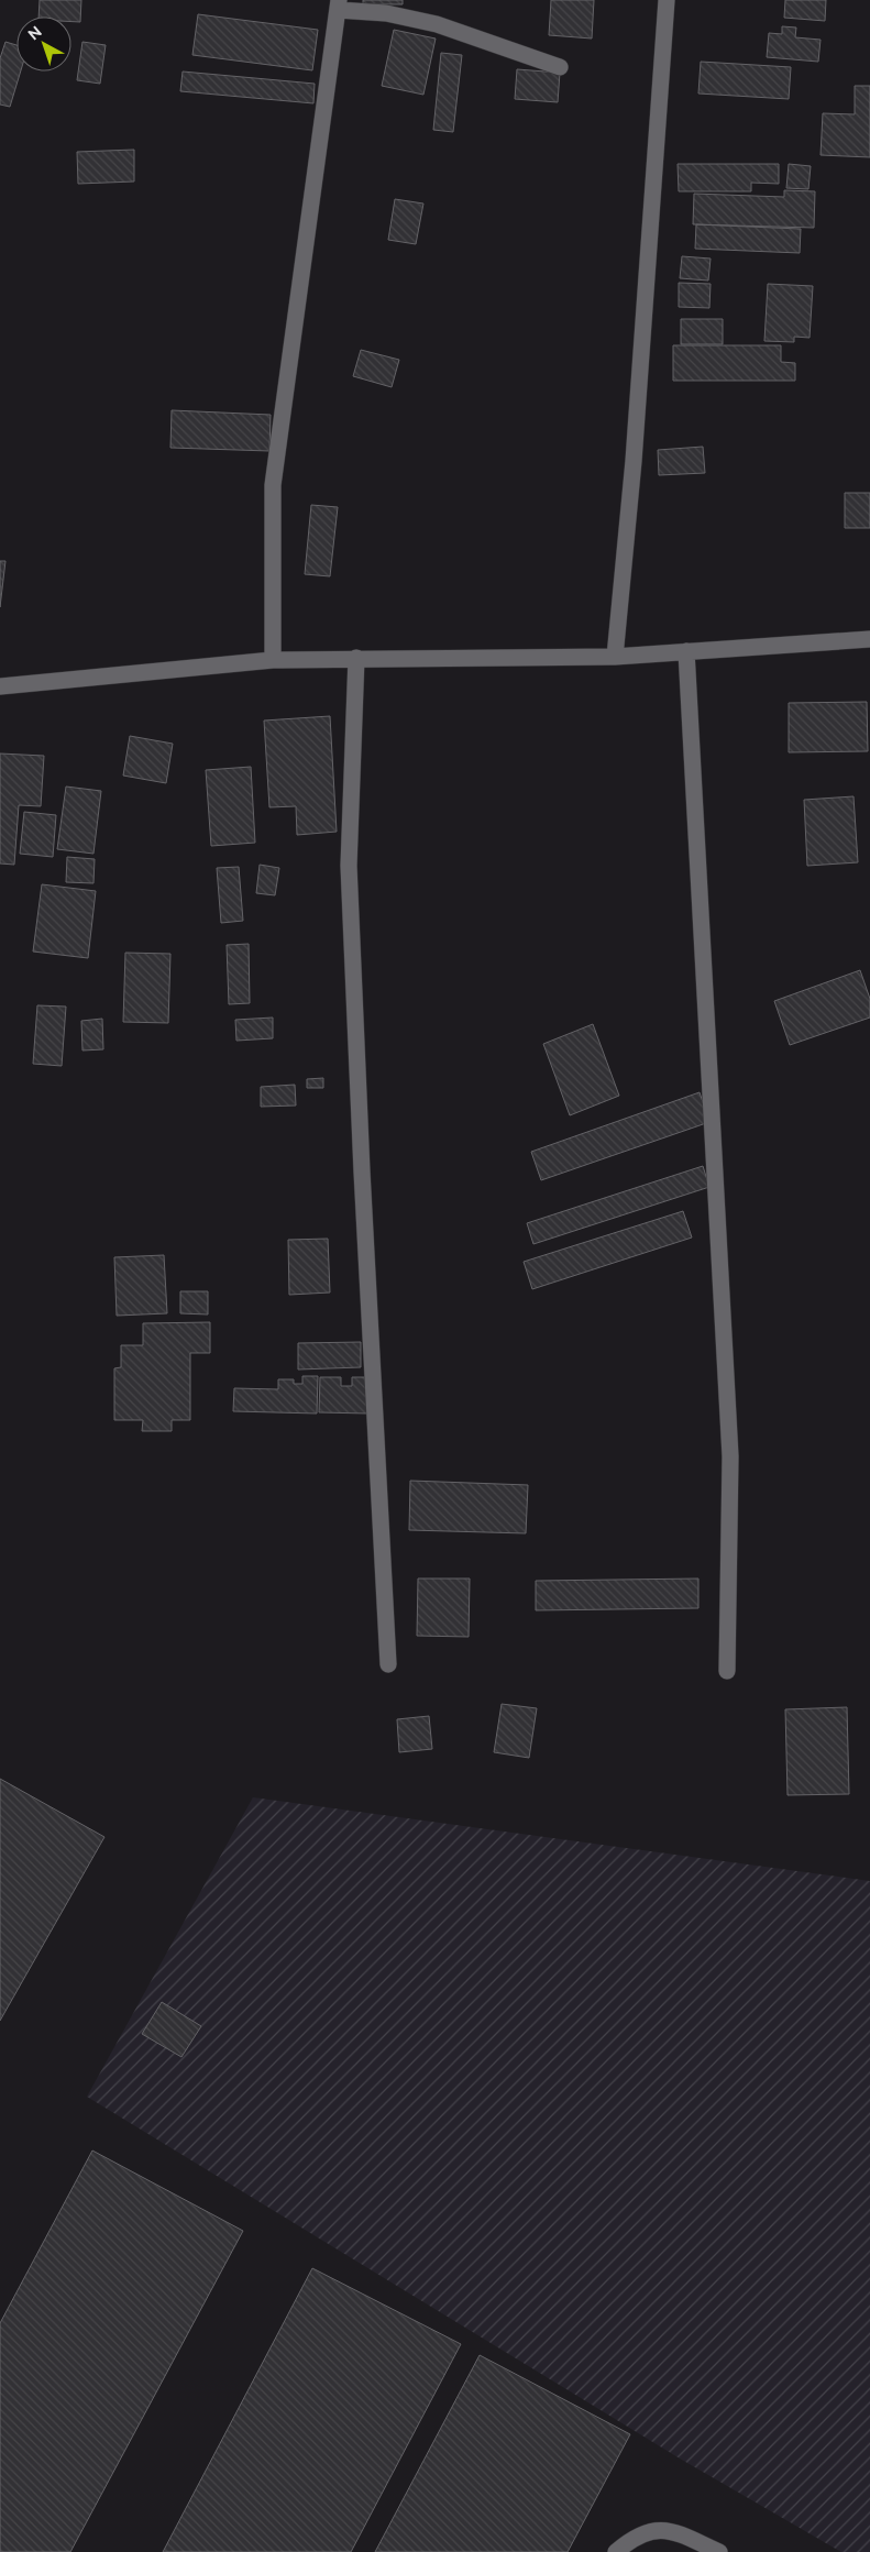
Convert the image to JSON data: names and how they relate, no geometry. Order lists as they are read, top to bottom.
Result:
{
  "north": "top left"
}
